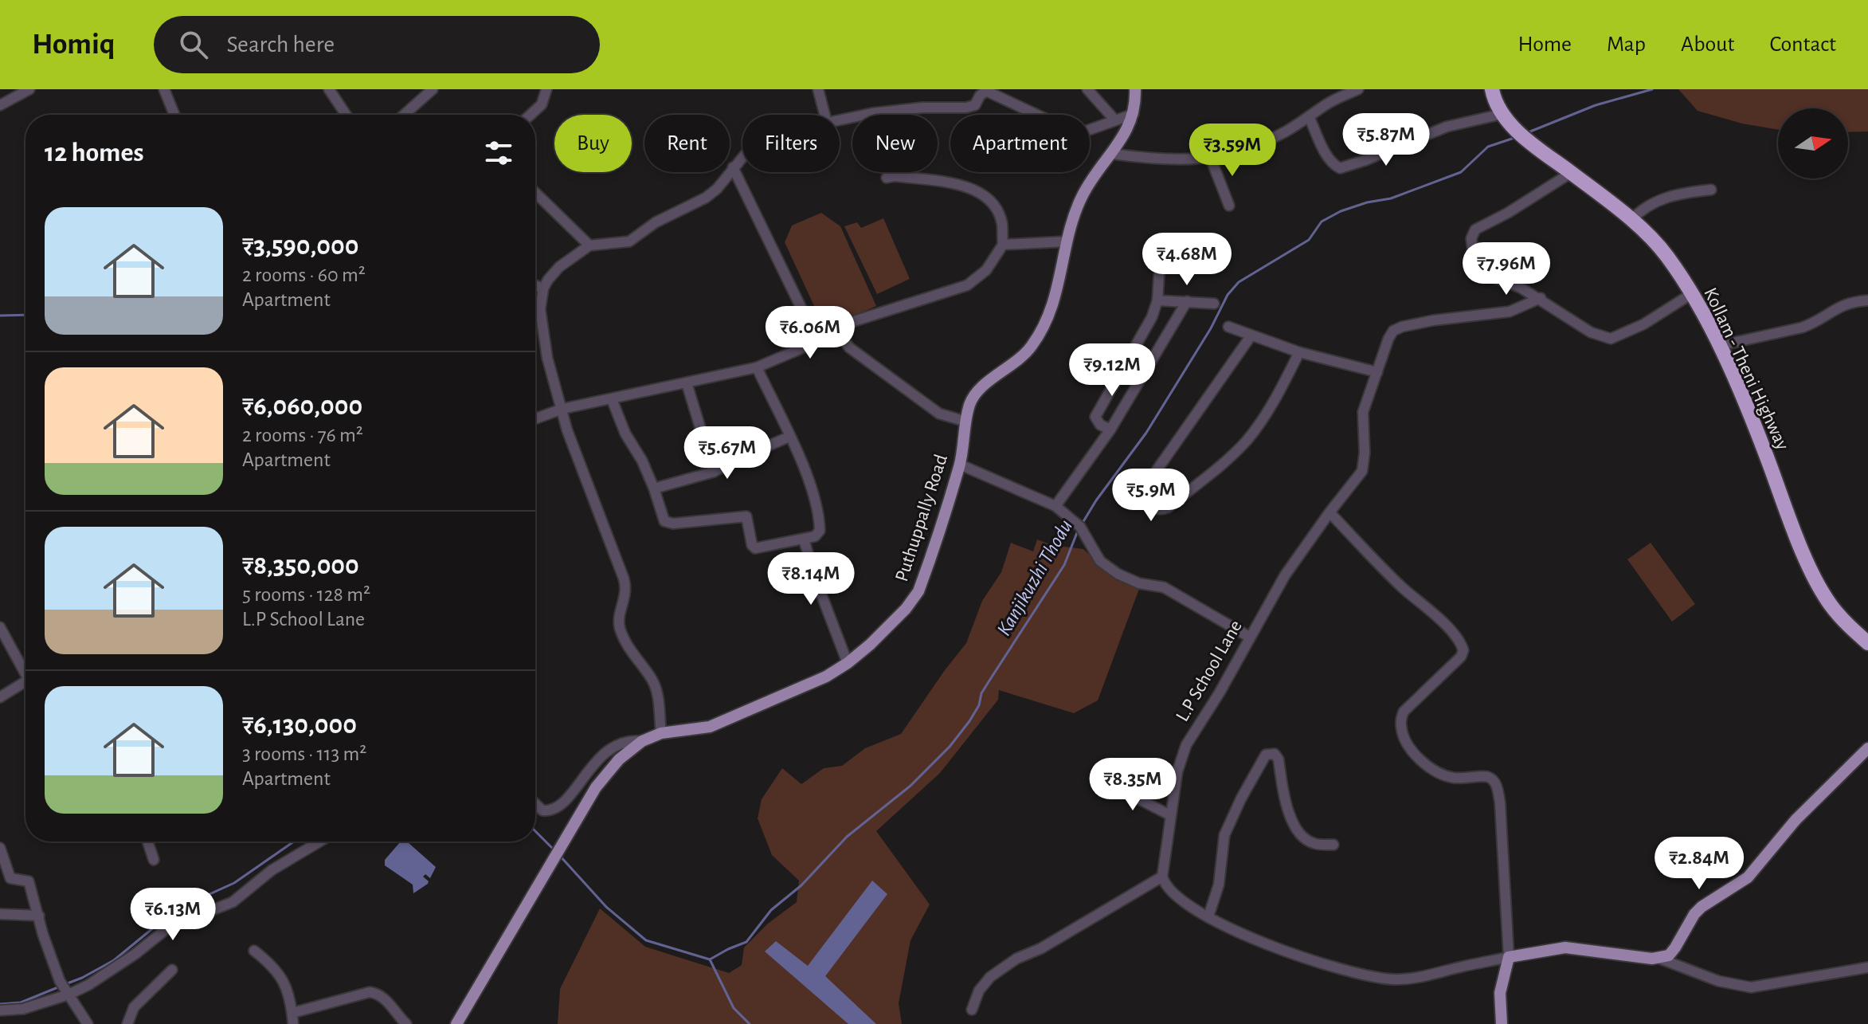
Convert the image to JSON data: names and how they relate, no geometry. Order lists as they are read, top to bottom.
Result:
{
  "streets": {
    "highway": ["Kollam - Theni Highway"],
    "main road": ["Puthuppally Road"],
    "street": ["L.P School Lane"]
  },
  "water": ["Kanjikuzhi Thodu"],
  "north": "right",
  "page": {
    "header": "Homiq",
    "search": "Search here",
    "nav": [
      "Home",
      "Map",
      "About",
      "Contact"
    ],
    "price": [
      "₹5.87M",
      "₹3.59M",
      "₹4.68M",
      "₹7.96M",
      "₹6.06M",
      "₹9.12M",
      "₹5.67M",
      "₹5.9M",
      "₹8.14M",
      "₹8.35M",
      "₹2.84M",
      "₹6.13M"
    ],
    "chip": [
      "Buy",
      "Rent",
      "Filters",
      "New",
      "Apartment"
    ],
    "heading": "12 homes",
    "list": [
      {
        "name": "₹3,590,000",
        "note": "2 rooms · 60 m² · Apartment"
      },
      {
        "name": "₹6,060,000",
        "note": "2 rooms · 76 m² · Apartment"
      },
      {
        "name": "₹8,350,000",
        "note": "5 rooms · 128 m² · L.P School Lane"
      },
      {
        "name": "₹6,130,000",
        "note": "3 rooms · 113 m² · Apartment"
      }
    ]
  }
}
